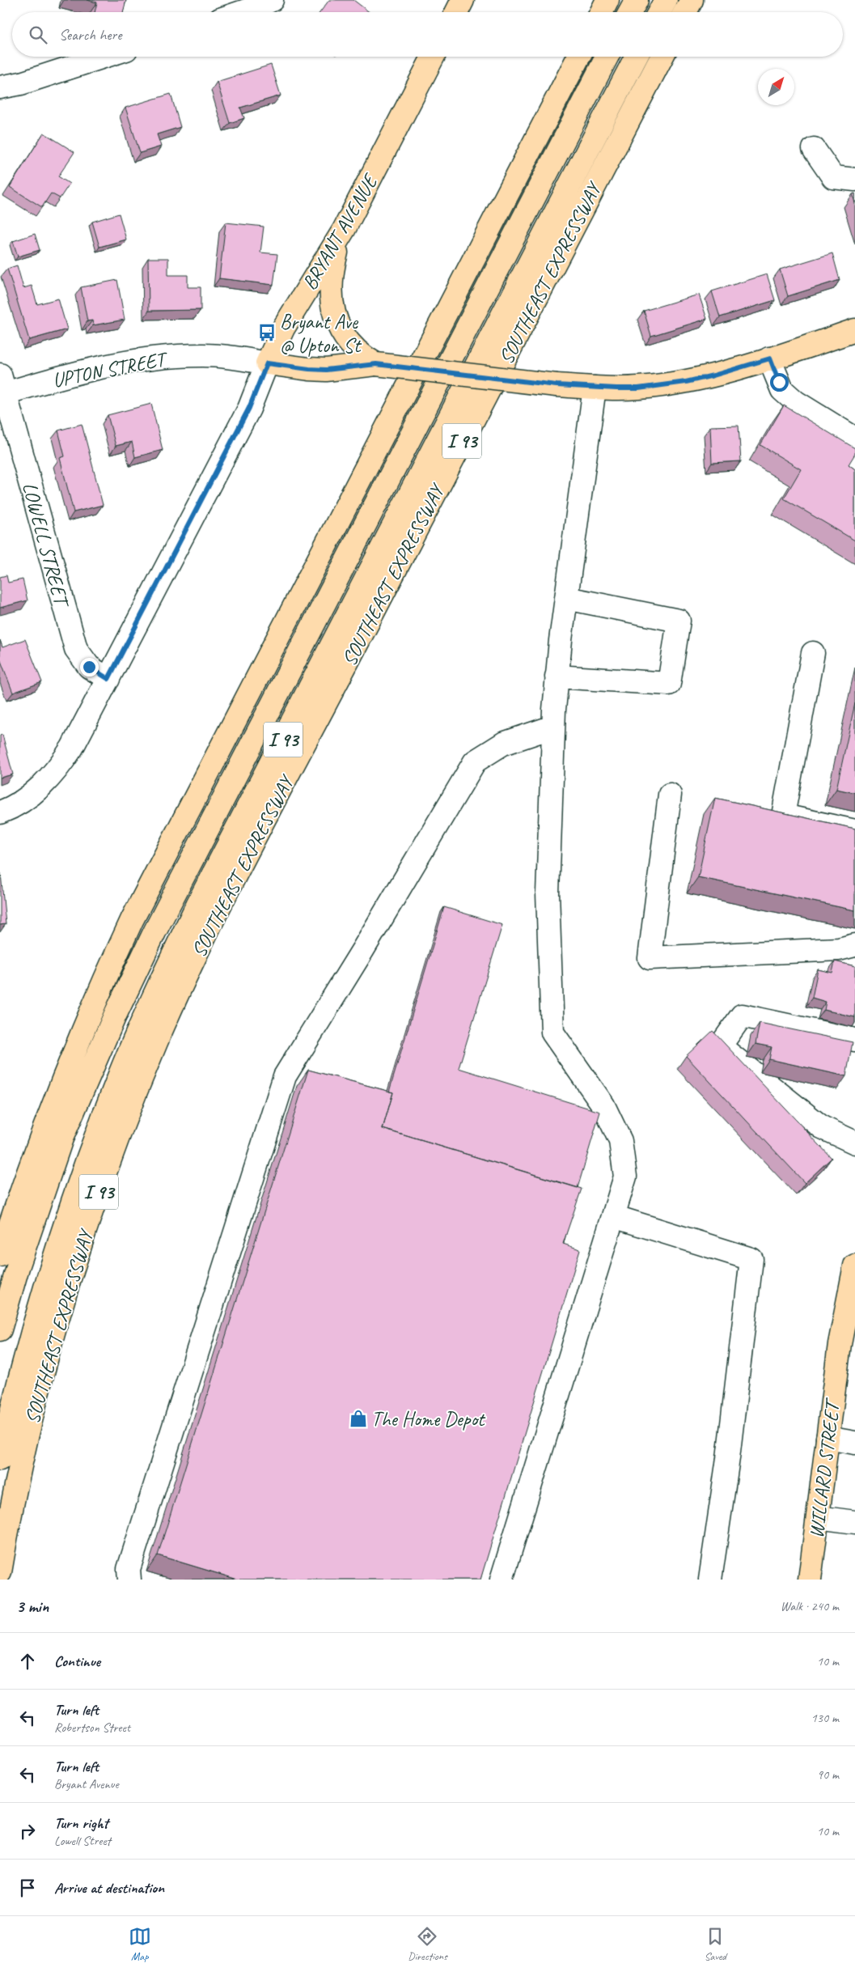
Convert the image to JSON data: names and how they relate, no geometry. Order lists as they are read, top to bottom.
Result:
{
  "streets": {
    "main road": [
      "BRYANT AVENUE",
      "SOUTHEAST EXPRESSWAY",
      "I 93",
      "WILLARD STREET"
    ],
    "street": ["UPTON STREET", "LOWELL STREET"]
  },
  "crossings": [
    ["BRYANT AVENUE", "UPTON STREET"],
    ["BRYANT AVENUE", "LOWELL STREET"],
    ["UPTON STREET", "LOWELL STREET"]
  ],
  "places": {
    "bus stop": ["Bryant Ave @ Upton St"],
    "shop": ["The Home Depot"]
  },
  "north": "top right",
  "page": {
    "search": "Search here",
    "heading": ["3 min", "Walk · 240 m"],
    "list": [
      ["Continue", "10 m"],
      ["Turn left", "Robertson Street", "130 m"],
      ["Turn left", "Bryant Avenue", "90 m"],
      ["Turn right", "Lowell Street", "10 m"],
      "Arrive at destination"
    ],
    "nav": ["Map", "Directions", "Saved"]
  }
}
